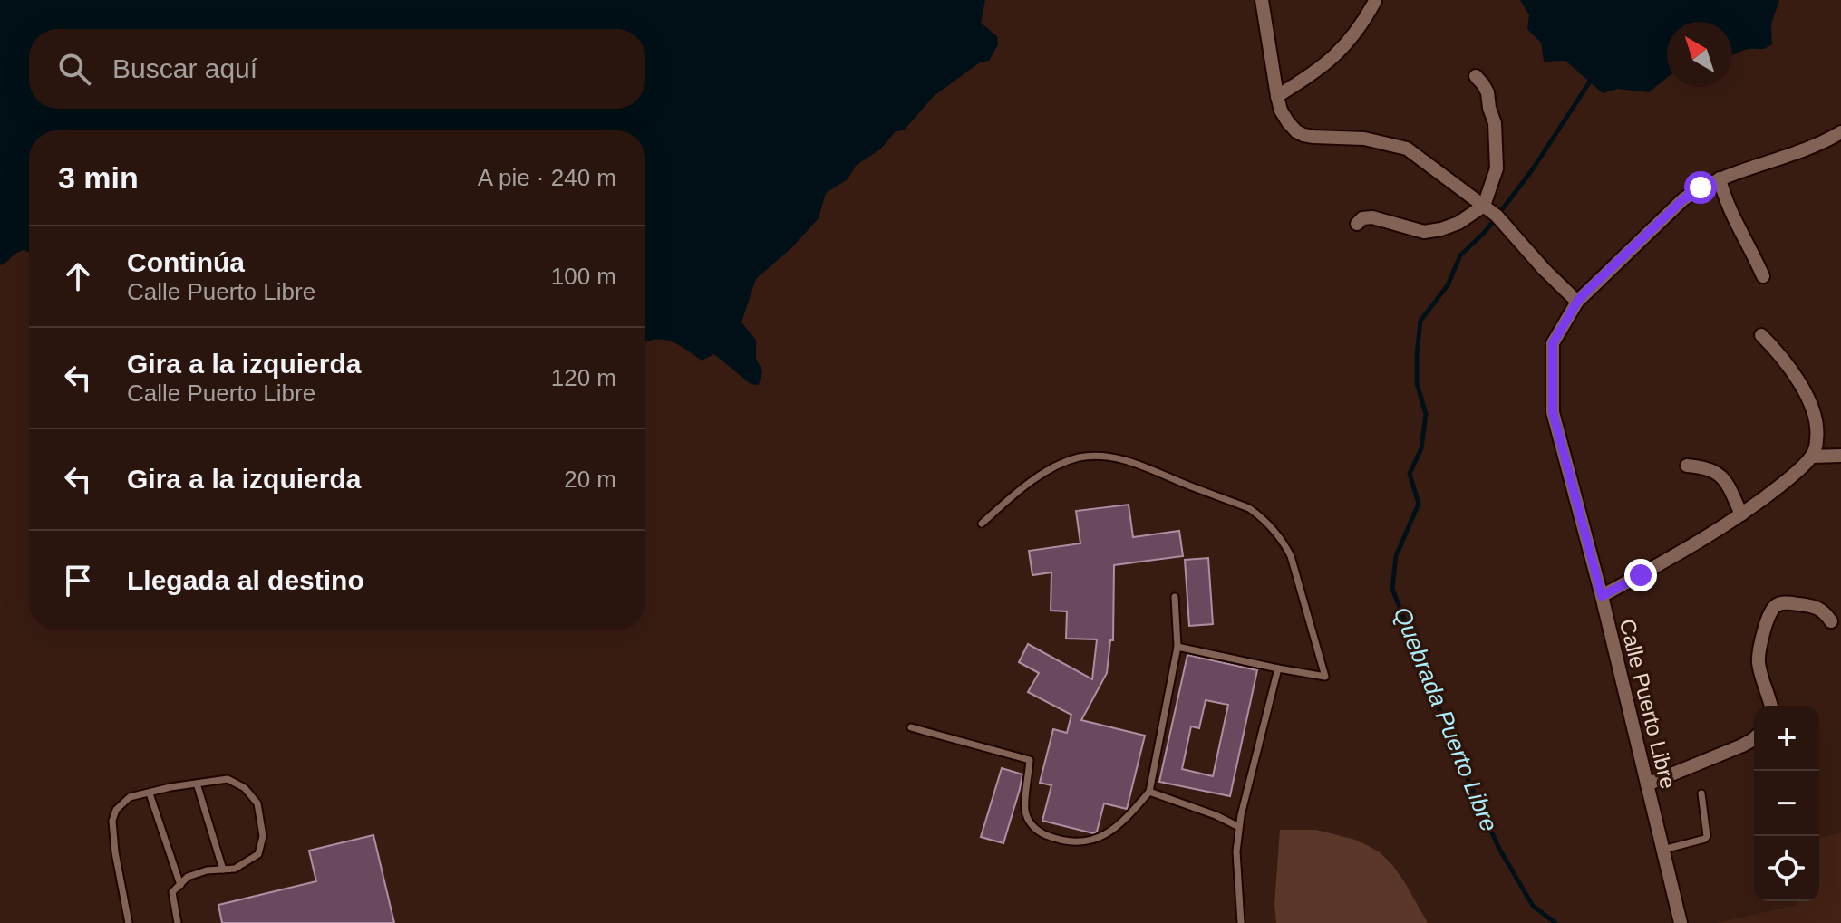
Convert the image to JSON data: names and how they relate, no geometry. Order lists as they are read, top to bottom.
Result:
{
  "streets": {
    "street": ["Calle Puerto Libre"]
  },
  "water": ["Quebrada Puerto Libre"],
  "north": "top left",
  "page": {
    "search": "Buscar aquí",
    "heading": ["3 min", "A pie · 240 m"],
    "list": [
      ["Continúa", "Calle Puerto Libre", "100 m"],
      ["Gira a la izquierda", "Calle Puerto Libre", "120 m"],
      ["Gira a la izquierda", "20 m"],
      "Llegada al destino"
    ],
    "map_buttons": ["+", "−"]
  }
}
